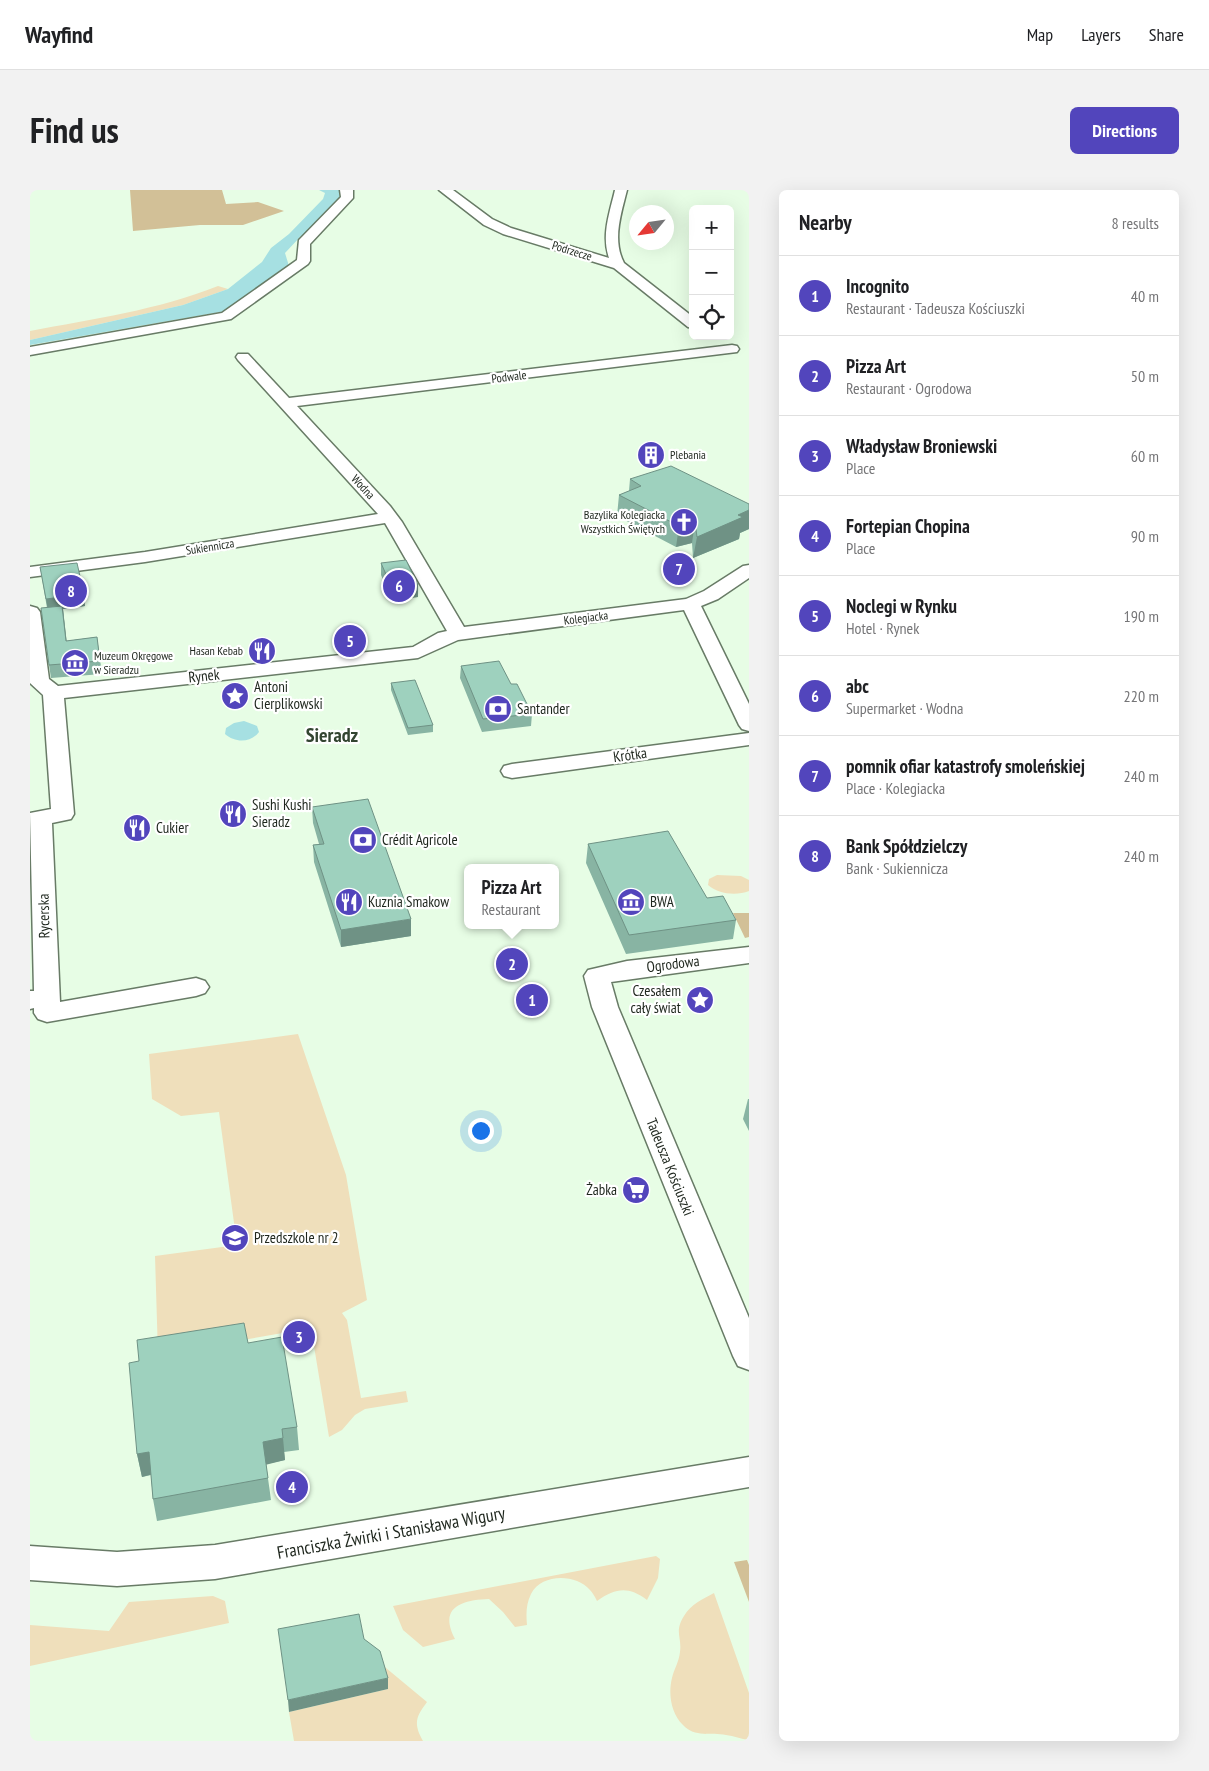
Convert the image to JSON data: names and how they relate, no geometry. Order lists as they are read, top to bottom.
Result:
{
  "streets": {
    "street": [
      "Podrzecze",
      "Podwale",
      "Wodna",
      "Sukiennicza",
      "Kolegiacka",
      "Rynek",
      "Krótka",
      "Rycerska",
      "Ogrodowa",
      "Tadeusza Kościuszki",
      "Franciszka Żwirki i Stanisława Wigury"
    ]
  },
  "crossings": [
    ["Podwale", "Wodna"],
    ["Wodna", "Sukiennicza"],
    ["Wodna", "Kolegiacka"],
    ["Kolegiacka", "Rynek"],
    ["Ogrodowa", "Tadeusza Kościuszki"]
  ],
  "districts": ["Sieradz"],
  "places": {
    "building": ["Plebania"],
    "church": ["Bazylika Kolegiacka Wszystkich Świętych"],
    "restaurant": [
      "Hasan Kebab",
      "Sushi Kushi Sieradz",
      "Cukier",
      "Kuznia Smakow"
    ],
    "museum": ["Muzeum Okręgowe w Sieradzu", "BWA"],
    "place": ["Antoni Cierplikowski", "Czesałem cały świat"],
    "bank": ["Santander", "Crédit Agricole"],
    "supermarket": ["Żabka"],
    "school or university": ["Przedszkole nr 2"]
  },
  "north": "bottom left",
  "page": {
    "header": "Wayfind",
    "nav": ["Map", "Layers", "Share"],
    "title": "Find us",
    "buttons": "Directions",
    "heading": ["Nearby", "8 results"],
    "map_buttons": ["+", "−"],
    "list": [
      {
        "mark": "1",
        "name": "Incognito",
        "note": "Restaurant · Tadeusza Kościuszki",
        "value": "40 m"
      },
      {
        "mark": "2",
        "name": "Pizza Art",
        "note": "Restaurant · Ogrodowa",
        "value": "50 m"
      },
      {
        "mark": "3",
        "name": "Władysław Broniewski",
        "note": "Place",
        "value": "60 m"
      },
      {
        "mark": "4",
        "name": "Fortepian Chopina",
        "note": "Place",
        "value": "90 m"
      },
      {
        "mark": "5",
        "name": "Noclegi w Rynku",
        "note": "Hotel · Rynek",
        "value": "190 m"
      },
      {
        "mark": "6",
        "name": "abc",
        "note": "Supermarket · Wodna",
        "value": "220 m"
      },
      {
        "mark": "7",
        "name": "pomnik ofiar katastrofy smoleńskiej",
        "note": "Place · Kolegiacka",
        "value": "240 m"
      },
      {
        "mark": "8",
        "name": "Bank Spółdzielczy",
        "note": "Bank · Sukiennicza",
        "value": "240 m"
      }
    ],
    "pins": [
      "7",
      "6",
      "8",
      "5",
      "2",
      "1",
      "3",
      "4"
    ],
    "popup": ["Pizza Art", "Restaurant"]
  }
}
